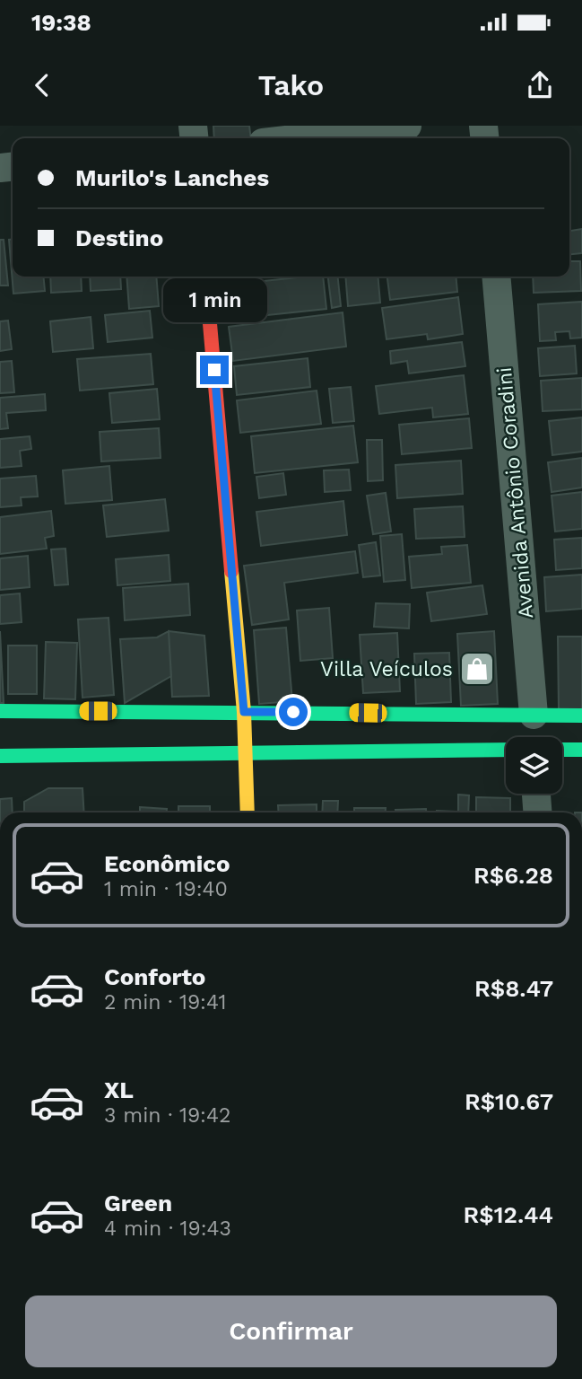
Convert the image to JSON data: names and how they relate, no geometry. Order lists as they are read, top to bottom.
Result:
{
  "streets": {
    "street": ["Avenida Antônio Coradini"]
  },
  "places": {
    "shop": ["Villa Veículos"]
  },
  "page": {
    "status": "19:38",
    "header": "Tako",
    "banner": ["Murilo's Lanches", "Destino"],
    "bubble": "1 min",
    "list": [
      {
        "name": "Econômico",
        "note": "1 min · 19:40",
        "value": "R$6.28"
      },
      {
        "name": "Conforto",
        "note": "2 min · 19:41",
        "value": "R$8.47"
      },
      {
        "name": "XL",
        "note": "3 min · 19:42",
        "value": "R$10.67"
      },
      {
        "name": "Green",
        "note": "4 min · 19:43",
        "value": "R$12.44"
      }
    ],
    "buttons": "Confirmar"
  }
}
